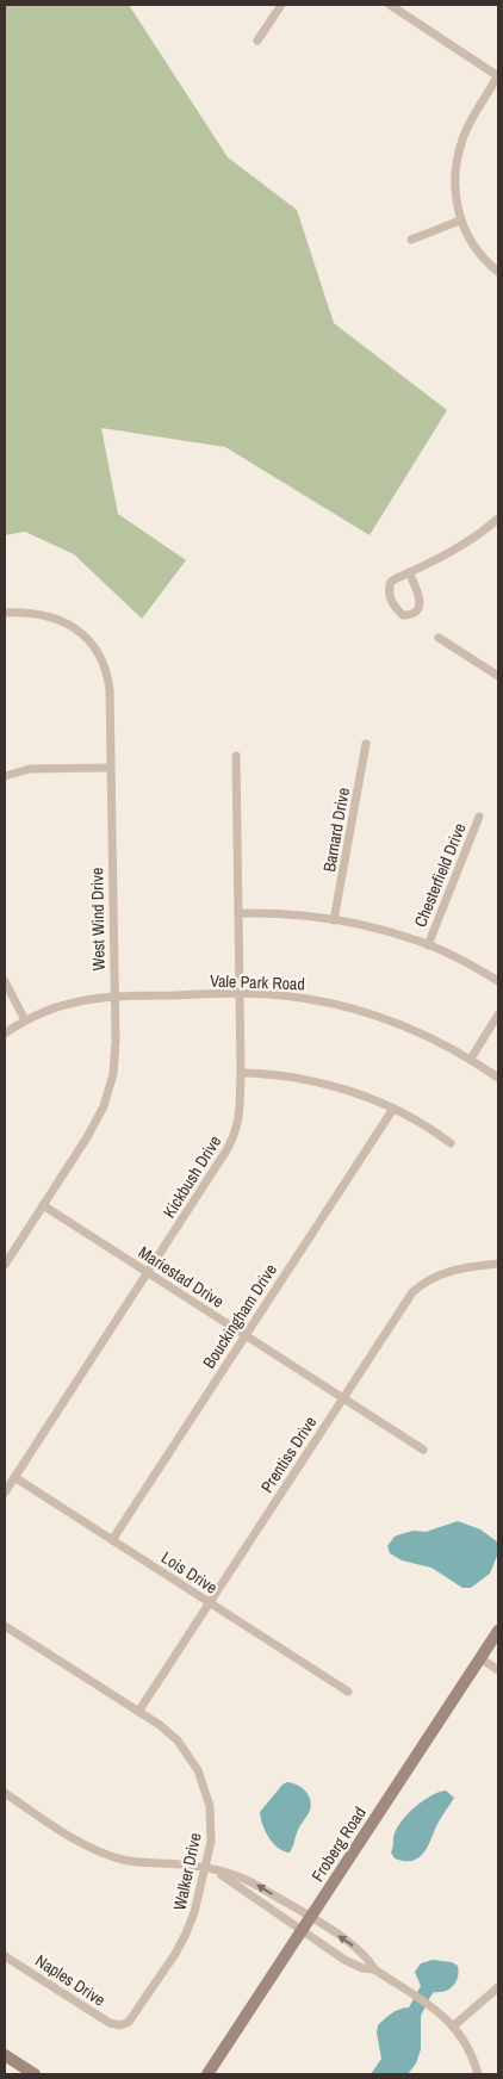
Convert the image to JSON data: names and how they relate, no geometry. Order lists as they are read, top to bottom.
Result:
{
  "streets": {
    "main road": ["Froberg Road"],
    "street": [
      "Barnard Drive",
      "Chesterfield Drive",
      "West Wind Drive",
      "Vale Park Road",
      "Kickbush Drive",
      "Mariestad Drive",
      "Bouckingham Drive",
      "Prentiss Drive",
      "Lois Drive",
      "Walker Drive",
      "Naples Drive"
    ]
  },
  "crossings": [
    ["West Wind Drive", "Vale Park Road"],
    ["West Wind Drive", "Mariestad Drive"],
    ["Vale Park Road", "Kickbush Drive"],
    ["Kickbush Drive", "Mariestad Drive"],
    ["Kickbush Drive", "Lois Drive"],
    ["Mariestad Drive", "Bouckingham Drive"],
    ["Mariestad Drive", "Prentiss Drive"],
    ["Bouckingham Drive", "Lois Drive"],
    ["Prentiss Drive", "Lois Drive"],
    ["Prentiss Drive", "Walker Drive"],
    ["Walker Drive", "Naples Drive"]
  ]
}
